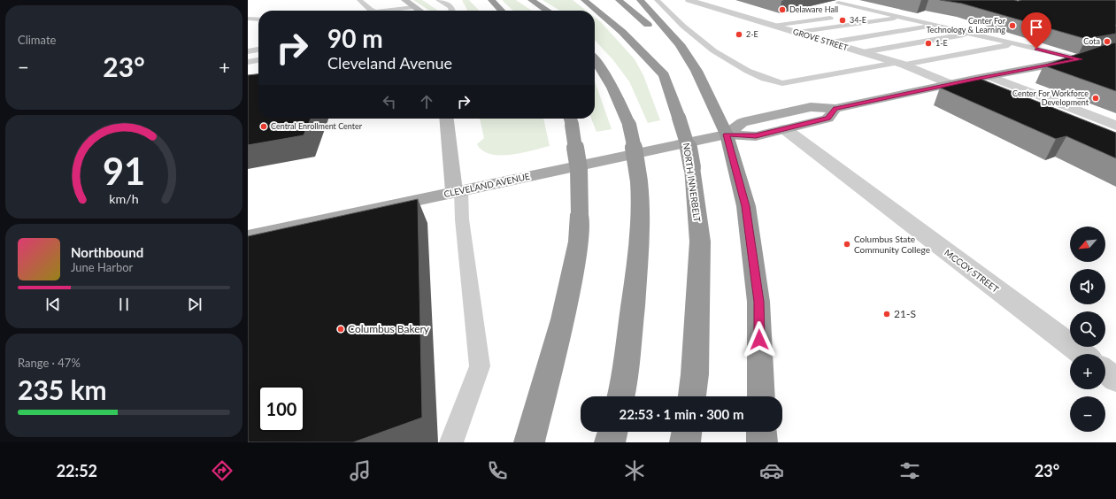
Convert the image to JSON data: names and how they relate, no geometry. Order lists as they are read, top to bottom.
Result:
{
  "streets": {
    "highway": ["NORTH INNERBELT"],
    "main road": ["CLEVELAND AVENUE"],
    "street": ["GROVE STREET", "MCCOY STREET"]
  },
  "crossings": [
    ["GROVE STREET", "CLEVELAND AVENUE"],
    ["CLEVELAND AVENUE", "MCCOY STREET"]
  ],
  "places": [
    "Delaware Hall",
    "34-E",
    "Center For Technology & Learning",
    "2-E",
    "Cota",
    "1-E",
    "Center For Workforce Development",
    "Central Enrollment Center",
    "Columbus State Community College",
    "21-S",
    "Columbus Bakery"
  ],
  "north": "bottom left",
  "page": {
    "tile": [
      "Climate",
      ["Range · 47%", "235 km"]
    ],
    "turn": ["90 m", "Cleveland Avenue"],
    "heat": ["−", "23°", "+"],
    "map_buttons": ["+", "−"],
    "song": ["Northbound", "June Harbor"],
    "limit": "100",
    "trip": "22:53 · 1 min · 300 m",
    "tabs": ["22:52", "23°"],
    "gauge": ["91", "km/h"]
  }
}
